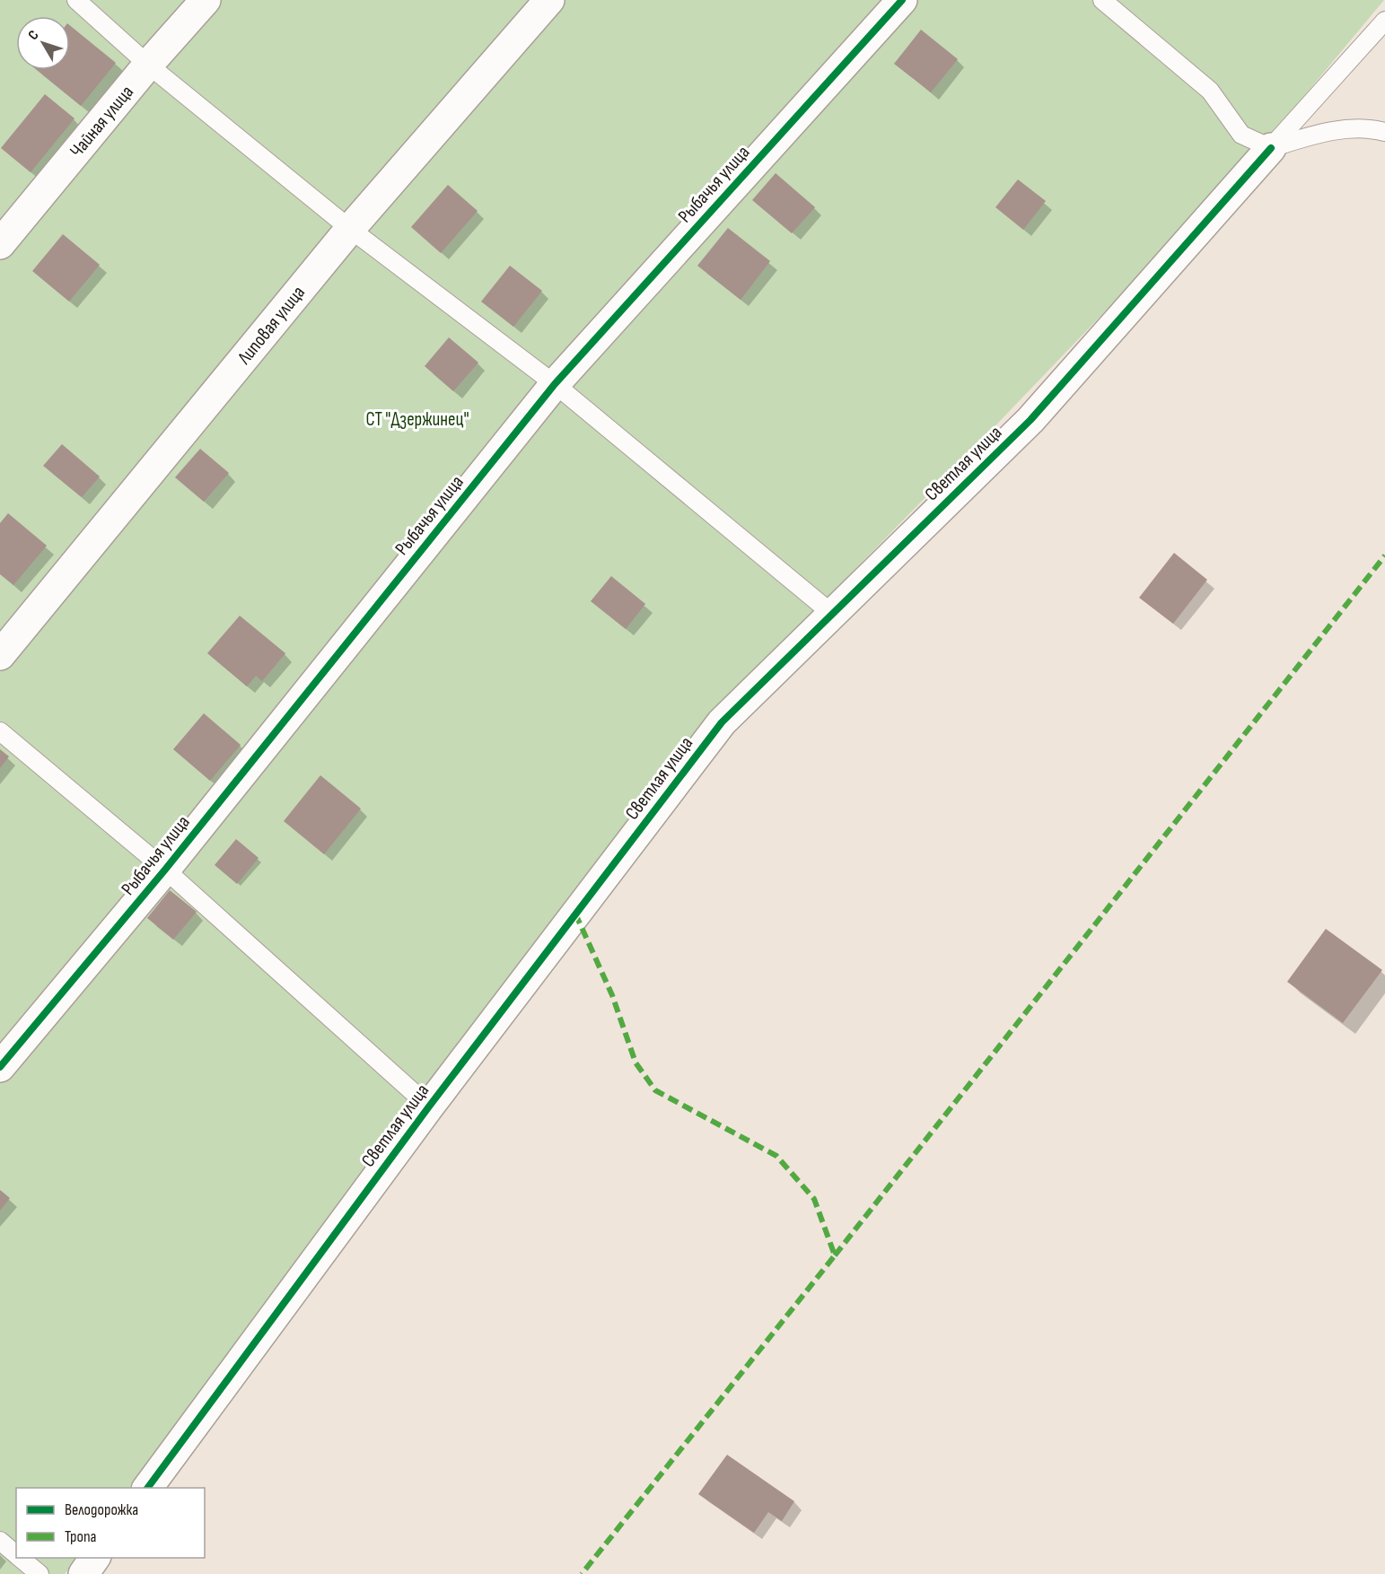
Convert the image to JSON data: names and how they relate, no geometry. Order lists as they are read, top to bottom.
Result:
{
  "streets": {
    "street": [
      "Чайная улица",
      "Рыбачья улица",
      "Липовая улица",
      "Светлая улица"
    ]
  },
  "parks": ["СТ \"Дзержинец\""],
  "legend": ["Велодорожка", "Тропа"],
  "north": "top left"
}
